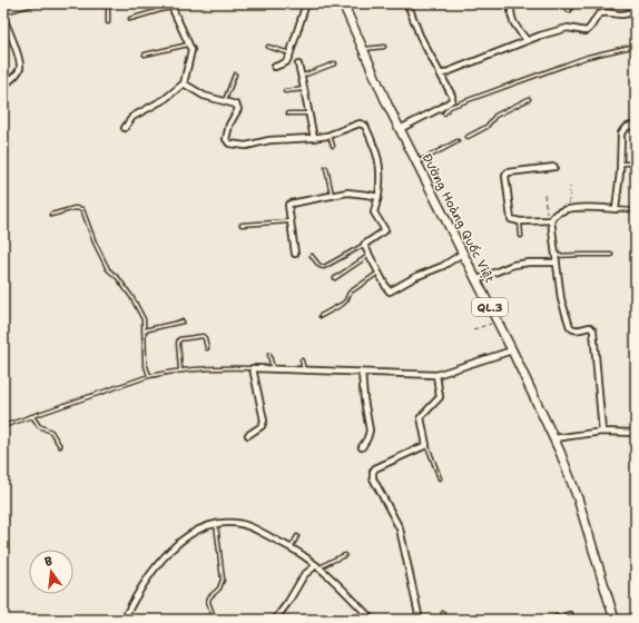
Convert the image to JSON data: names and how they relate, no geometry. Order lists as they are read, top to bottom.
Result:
{
  "streets": {
    "highway": ["Đường Hoàng Quốc Việt", "QL.3"]
  },
  "north": "top"
}
